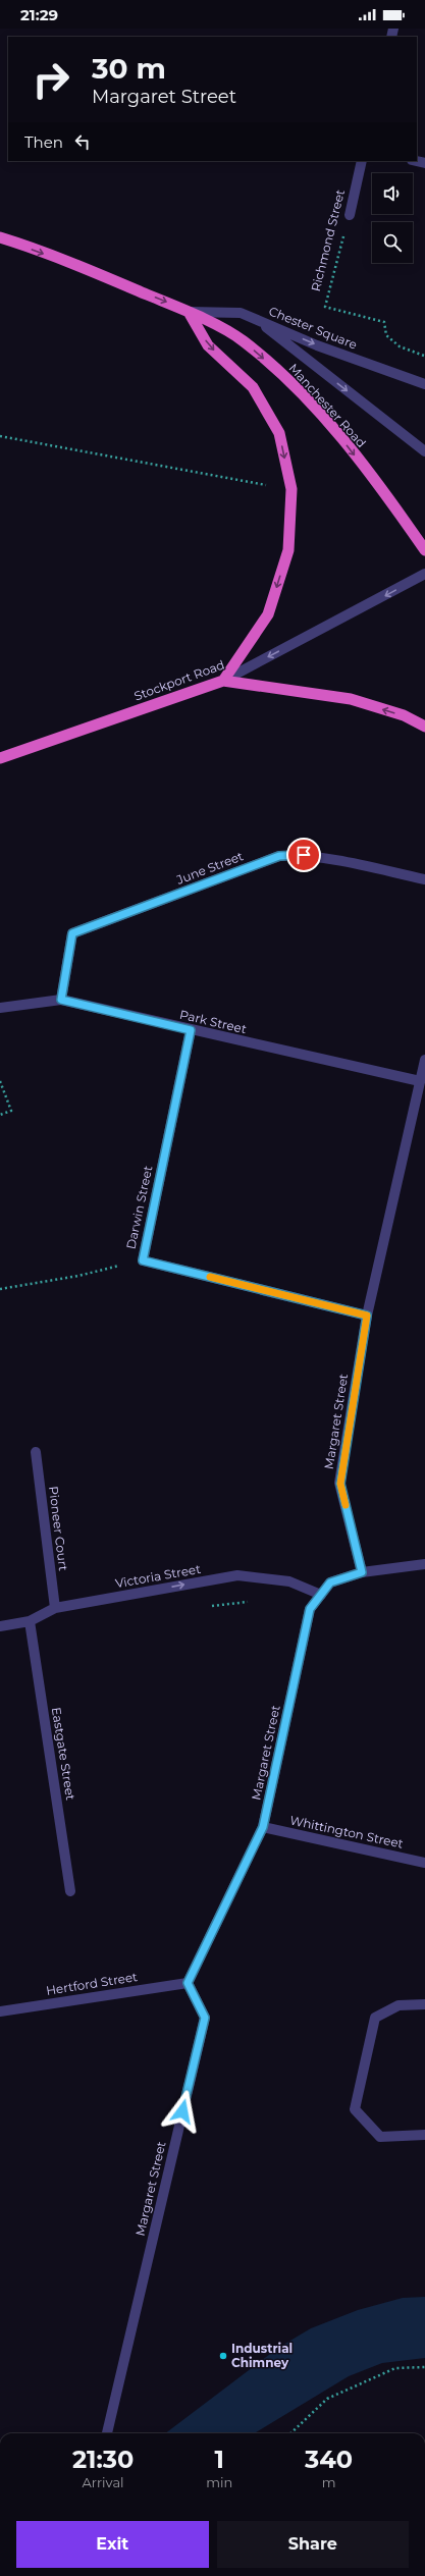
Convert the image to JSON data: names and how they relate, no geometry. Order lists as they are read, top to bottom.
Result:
{
  "streets": {
    "highway": ["Manchester Road", "Stockport Road"],
    "street": [
      "Richmond Street",
      "Chester Square",
      "June Street",
      "Park Street",
      "Darwin Street",
      "Margaret Street",
      "Pioneer Court",
      "Victoria Street",
      "Eastgate Street",
      "Whittington Street",
      "Hertford Street"
    ]
  },
  "crossings": [
    ["Chester Square", "Manchester Road"],
    ["June Street", "Park Street"],
    ["Park Street", "Darwin Street"],
    ["Park Street", "Margaret Street"],
    ["Darwin Street", "Margaret Street"],
    ["Margaret Street", "Victoria Street"],
    ["Margaret Street", "Whittington Street"],
    ["Margaret Street", "Hertford Street"],
    ["Pioneer Court", "Victoria Street"],
    ["Victoria Street", "Eastgate Street"]
  ],
  "one_way": ["Manchester Road", "Stockport Road", "Victoria Street"],
  "places": ["Industrial Chimney"],
  "page": {
    "status": "21:29",
    "turn": ["30 m", "Margaret Street"],
    "then": "Then",
    "eta": [
      "21:30",
      "Arrival",
      "1",
      "min",
      "340",
      "m"
    ],
    "buttons": ["Exit", "Share"]
  }
}
